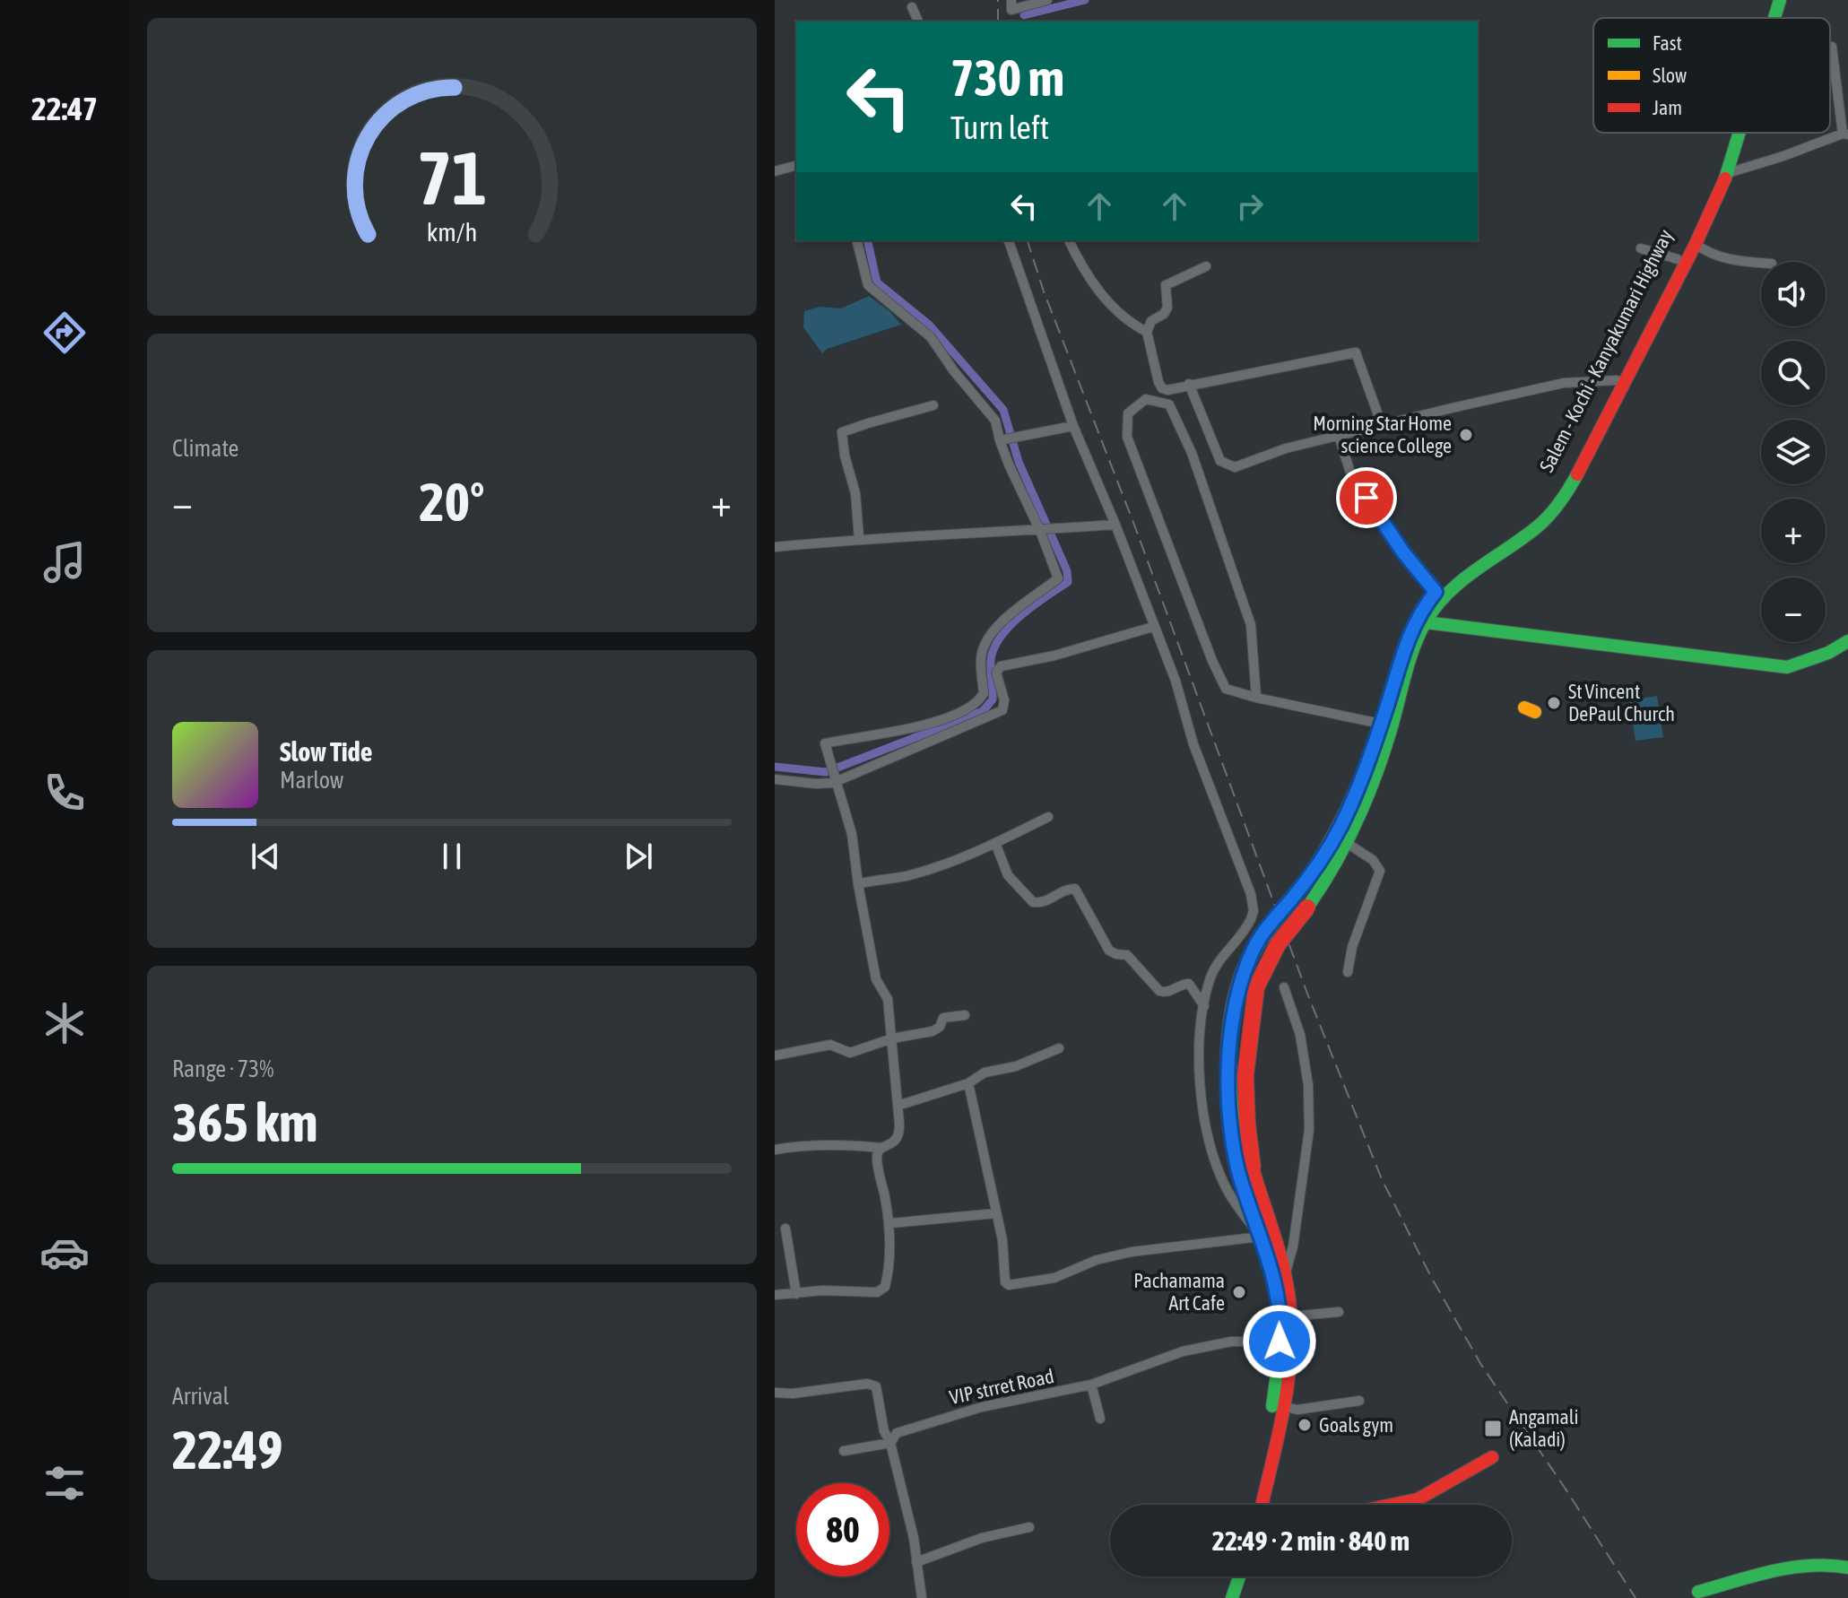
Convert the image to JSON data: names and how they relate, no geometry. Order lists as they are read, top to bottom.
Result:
{
  "streets": {
    "main road": ["Salem - Kochi - Kanyakumari Highway"],
    "street": ["VIP strret Road"]
  },
  "crossings": [
    ["Salem - Kochi - Kanyakumari Highway", "VIP strret Road"]
  ],
  "places": {
    "other": [
      "Morning Star Home science College",
      "St Vincent DePaul Church",
      "Pachamama Art Cafe",
      "Goals gym"
    ],
    "transit": ["Angamali (Kaladi)"]
  },
  "legend": ["Fast", "Slow", "Jam"],
  "page": {
    "tabs": "22:47",
    "turn": ["730 m", "Turn left"],
    "map_buttons": ["+", "−"],
    "tile": [
      "Climate",
      ["Range · 73%", "365 km"],
      ["Arrival", "22:49"]
    ],
    "heat": ["−", "20°", "+"],
    "song": ["Slow Tide", "Marlow"],
    "limit": "80",
    "trip": "22:49 · 2 min · 840 m",
    "gauge": ["71", "km/h"]
  }
}
